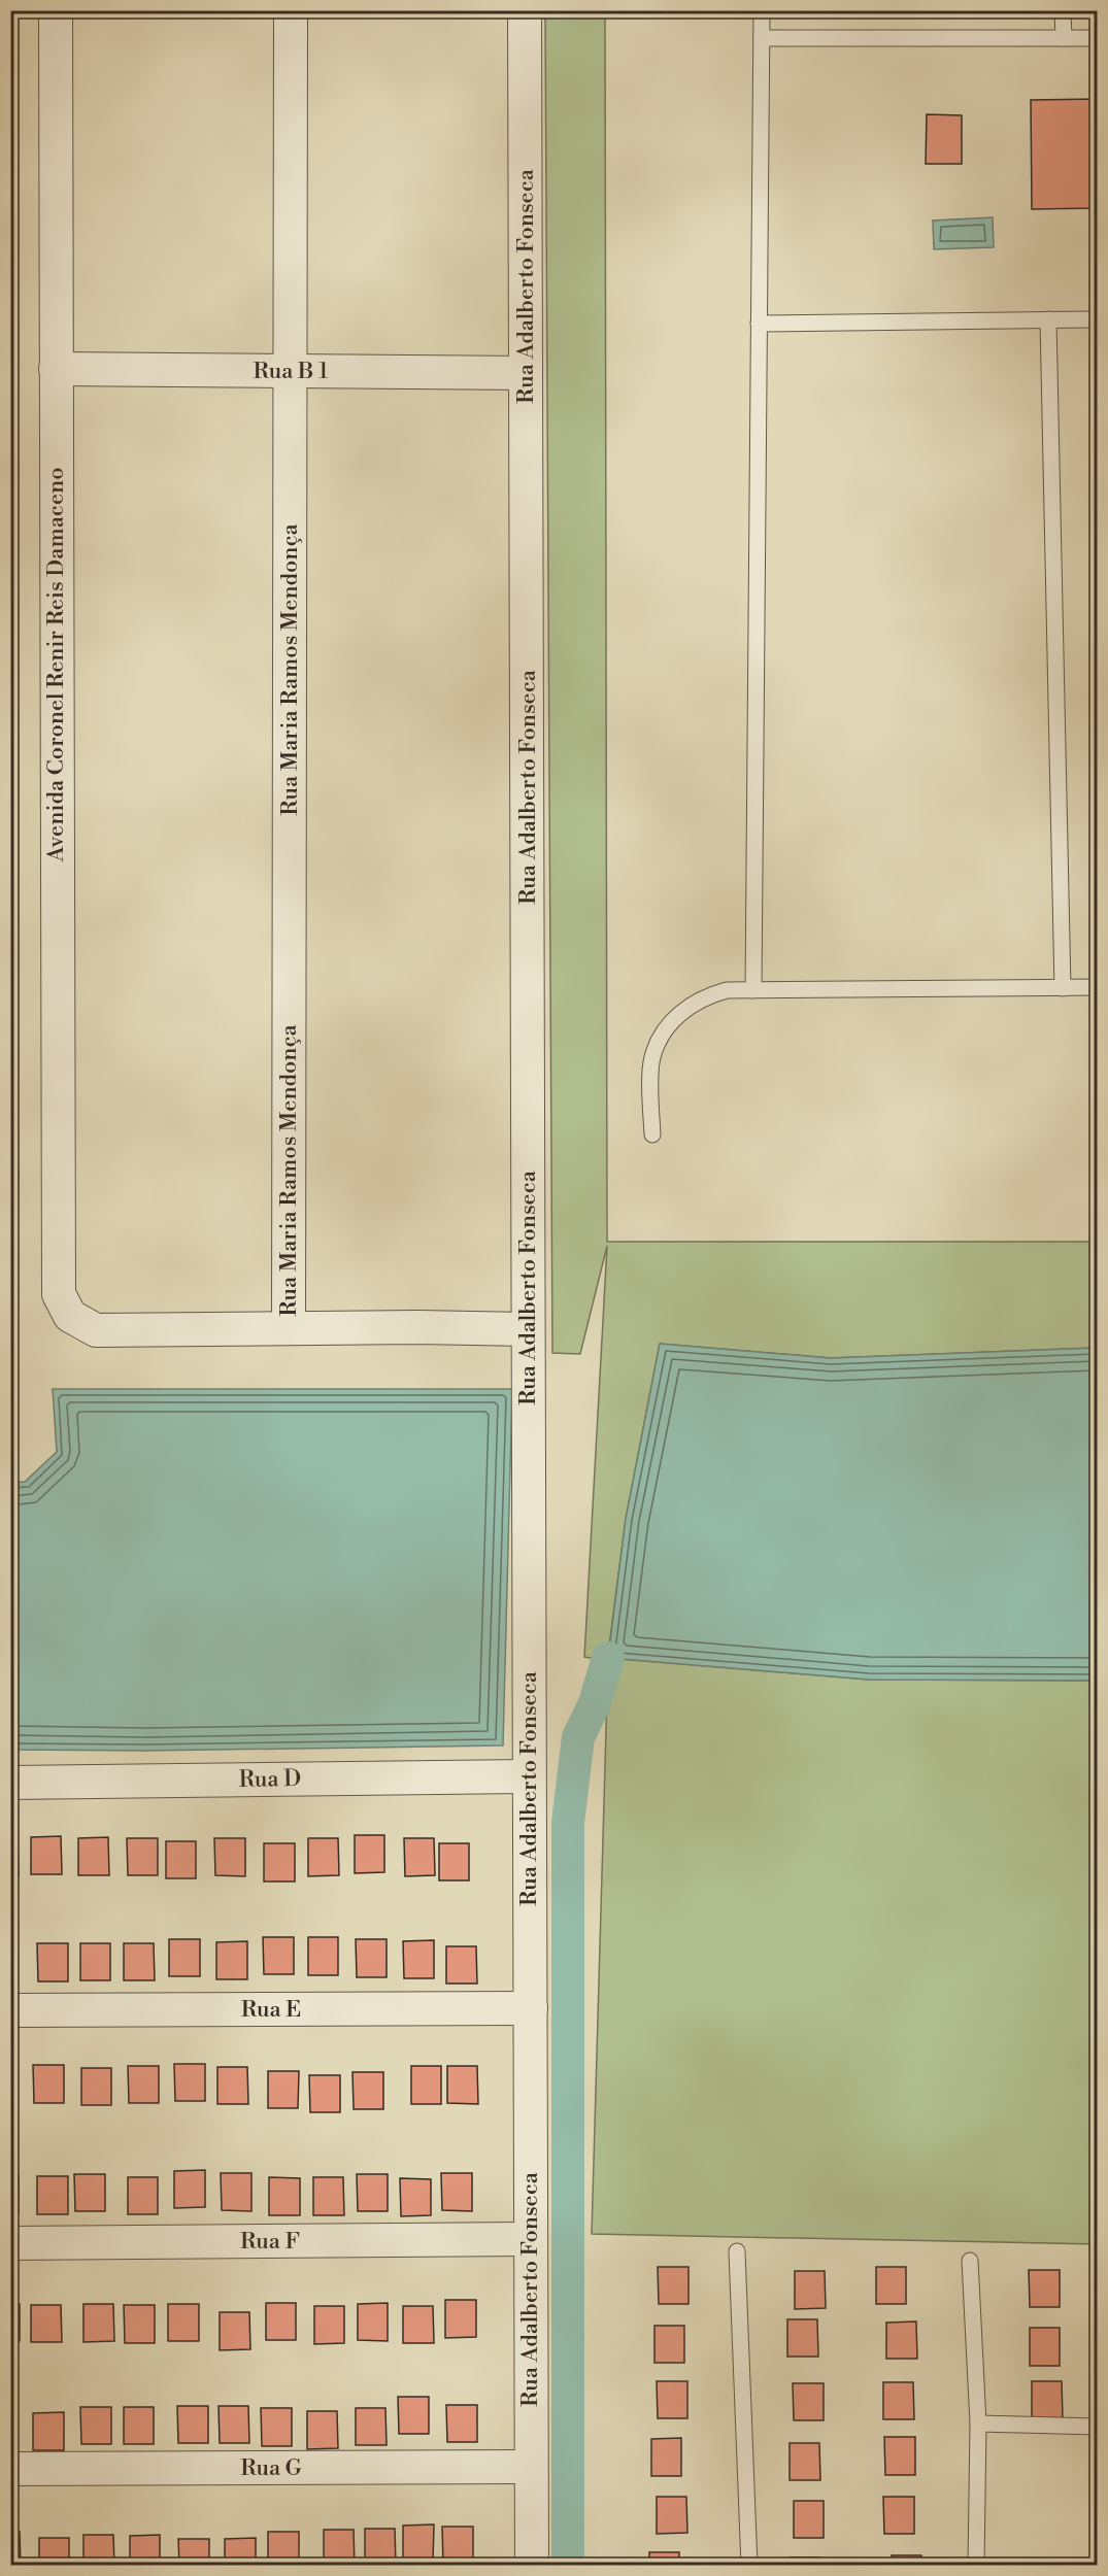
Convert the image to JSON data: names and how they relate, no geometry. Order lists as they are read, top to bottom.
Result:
{
  "streets": {
    "street": [
      "Rua Adalberto Fonseca",
      "Rua B 1",
      "Avenida Coronel Renir Reis Damaceno",
      "Rua Maria Ramos Mendonça",
      "Rua D",
      "Rua E",
      "Rua F",
      "Rua G"
    ]
  },
  "crossings": [
    ["Rua Adalberto Fonseca", "Rua B 1"],
    ["Rua Adalberto Fonseca", "Rua D"],
    ["Rua Adalberto Fonseca", "Rua E"],
    ["Rua Adalberto Fonseca", "Rua F"],
    ["Rua Adalberto Fonseca", "Rua G"],
    ["Rua B 1", "Avenida Coronel Renir Reis Damaceno"],
    ["Rua B 1", "Rua Maria Ramos Mendonça"],
    ["Avenida Coronel Renir Reis Damaceno", "Rua Maria Ramos Mendonça"]
  ]
}
